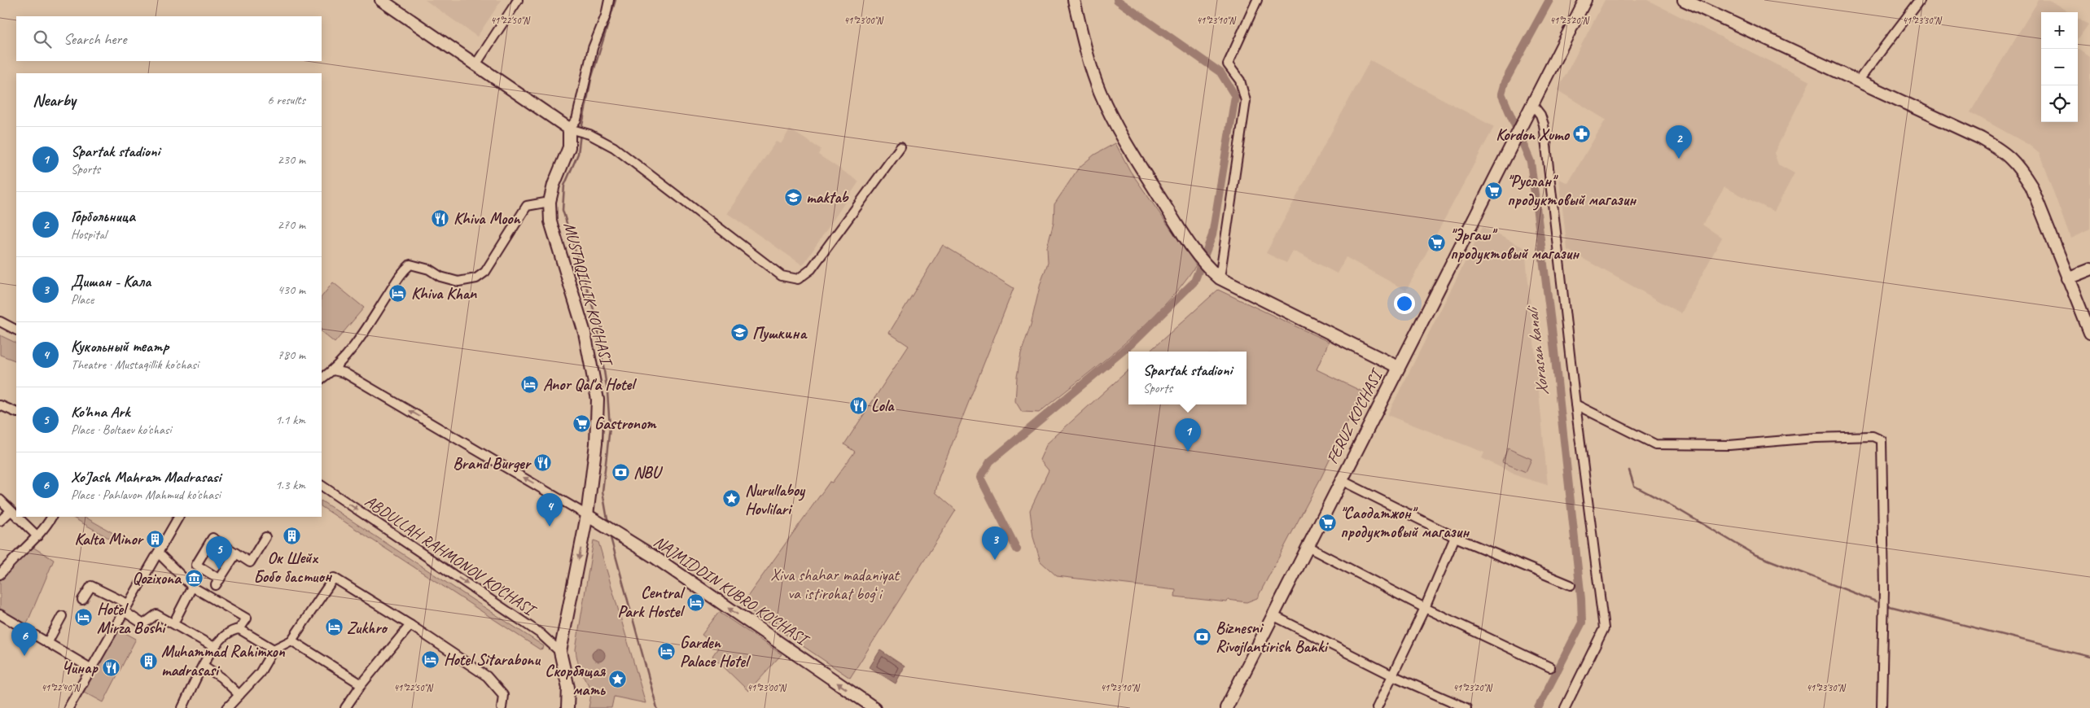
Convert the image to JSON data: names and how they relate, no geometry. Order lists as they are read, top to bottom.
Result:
{
  "streets": {
    "main road": ["MUSTAQILLIK KO'CHASI", "FERUZ KO'CHASI", "NAJMIDDIN KUBRO KO'CHASI"],
    "street": ["ABDULLAH RAHMONOV KO'CHASI"]
  },
  "crossings": [
    ["MUSTAQILLIK KO'CHASI", "ABDULLAH RAHMONOV KO'CHASI"],
    ["MUSTAQILLIK KO'CHASI", "NAJMIDDIN KUBRO KO'CHASI"]
  ],
  "one_way": ["NAJMIDDIN KUBRO KO'CHASI"],
  "water": ["Xorasan kanali"],
  "parks": ["Xiva shahar madaniyat va istirohat bogʻi"],
  "places": {
    "pharmacy": ["Kordon Xumo"],
    "supermarket": [
      "\"Руслан\" продуктовый магазин",
      "\"Эргаш\" продуктовый магазин",
      "Gastronom",
      "\"Саодатжон\" продуктовый магазин"
    ],
    "school or university": ["maktab", "Пушкина"],
    "restaurant": [
      "Khiva Moon",
      "Lola",
      "Brand Burger",
      "Чинар"
    ],
    "hotel": [
      "Khiva Khan",
      "Anor Qal'a Hotel",
      "Central Park Hostel",
      "Hotel Mirza Boshi",
      "Zukhro",
      "Garden Palace Hotel",
      "Hotel Sitarabonu"
    ],
    "bank": ["NBU", "Biznesni Rivojlantirish Banki"],
    "place": ["Nurullaboy Hovlilari", "Скорбящая мать"],
    "building": ["Ок Шейх Бобо бастион", "Kalta Minor", "Muhammad Rahimxon madrasasi"],
    "museum": ["Qozixona"]
  },
  "page": {
    "map_buttons": ["+", "−"],
    "search": "Search here",
    "heading": ["Nearby", "6 results"],
    "pins": [
      "2",
      "1",
      "4",
      "3",
      "5",
      "6"
    ],
    "list": [
      {
        "mark": "1",
        "name": "Spartak stadioni",
        "note": "Sports",
        "value": "230 m"
      },
      {
        "mark": "2",
        "name": "Горбольница",
        "note": "Hospital",
        "value": "270 m"
      },
      {
        "mark": "3",
        "name": "Дишан - Кала",
        "note": "Place",
        "value": "430 m"
      },
      {
        "mark": "4",
        "name": "Кукольный театр",
        "note": "Theatre · Mustaqillik ko'chasi",
        "value": "780 m"
      },
      {
        "mark": "5",
        "name": "Ko'hna Ark",
        "note": "Place · Boltaev ko'chasi",
        "value": "1.1 km"
      },
      {
        "mark": "6",
        "name": "Xo'Jash Mahram Madrasasi",
        "note": "Place · Pahlavon Mahmud ko'chasi",
        "value": "1.3 km"
      }
    ],
    "popup": ["Spartak stadioni", "Sports"]
  },
  "coordinates": [
    "41°22'50\"N",
    "41°23'00\"N",
    "41°23'10\"N",
    "41°23'20\"N",
    "41°23'30\"N",
    "41°22'40\"N"
  ]
}
